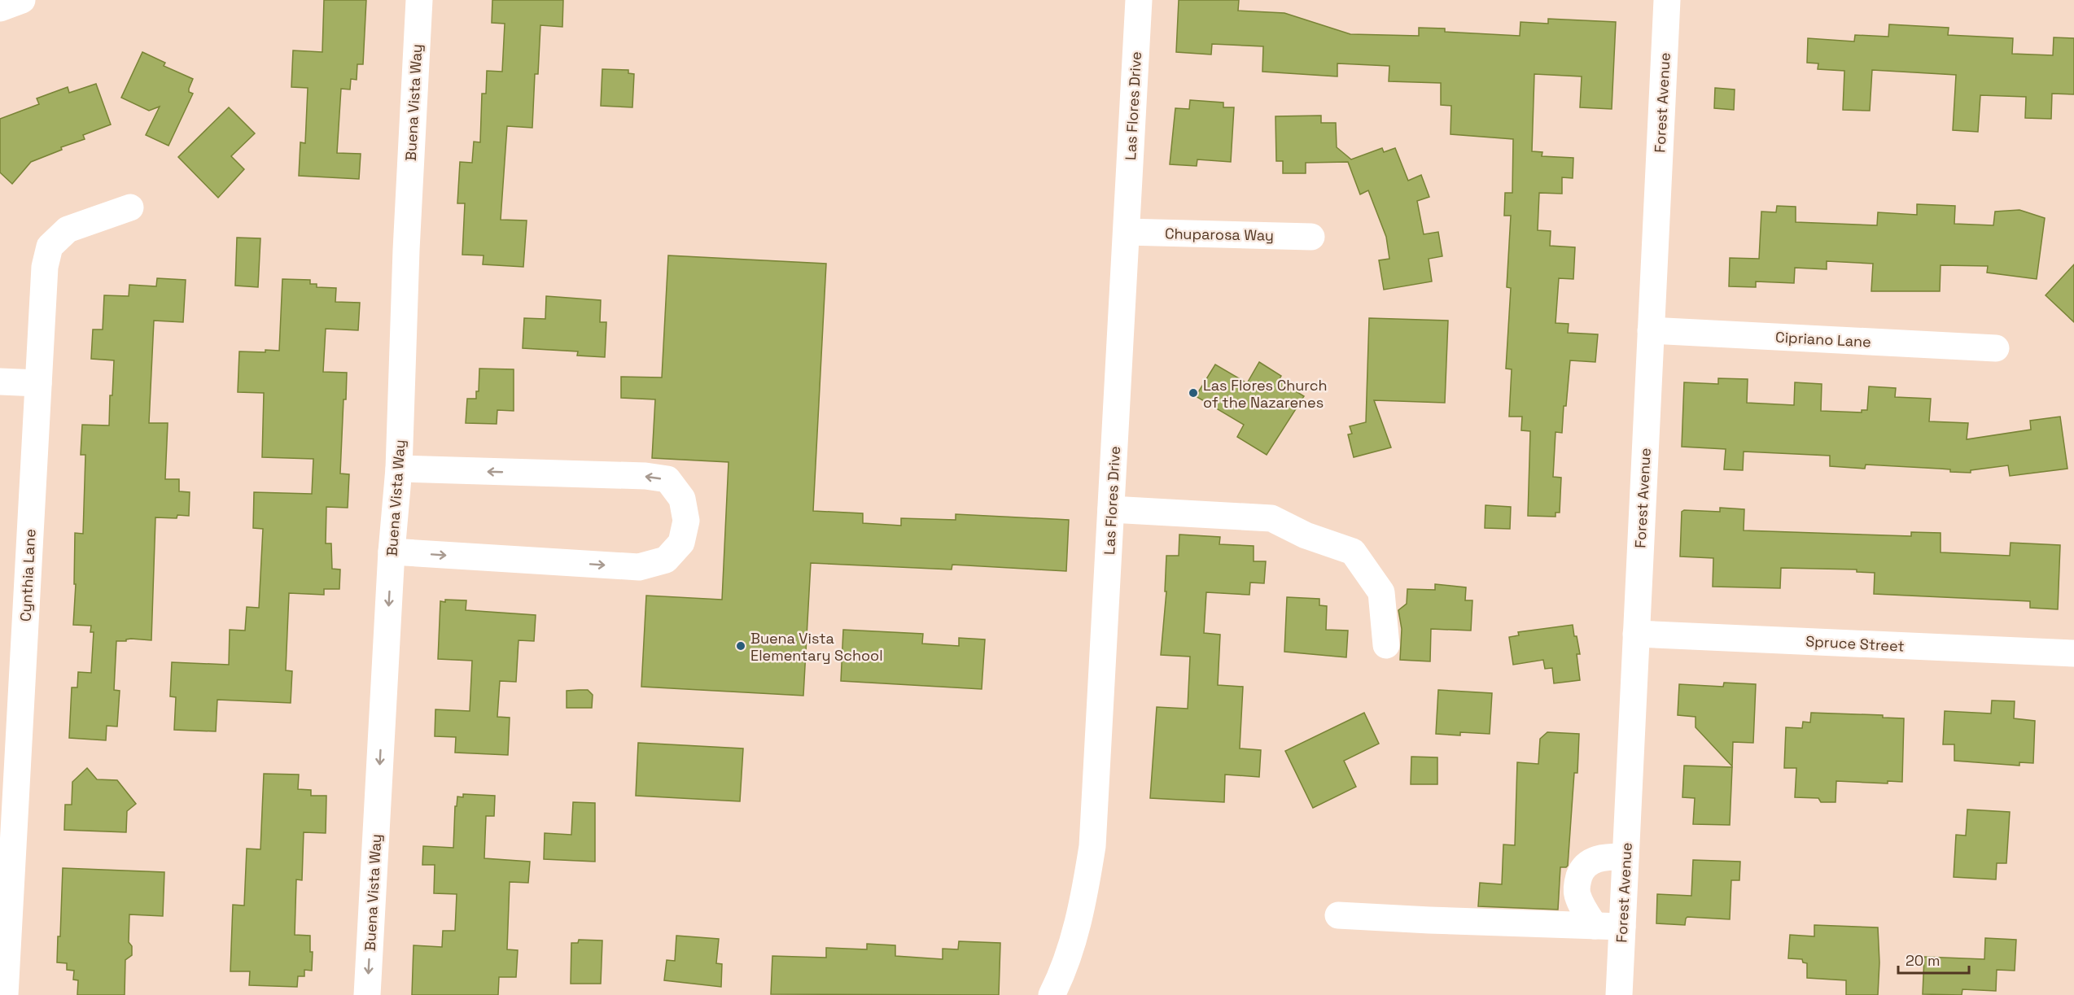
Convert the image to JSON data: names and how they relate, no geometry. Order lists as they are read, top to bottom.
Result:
{
  "streets": {
    "street": [
      "Buena Vista Way",
      "Forest Avenue",
      "Las Flores Drive",
      "Chuparosa Way",
      "Cipriano Lane",
      "Cynthia Lane",
      "Spruce Street"
    ]
  },
  "crossings": [
    ["Forest Avenue", "Cipriano Lane"],
    ["Forest Avenue", "Spruce Street"],
    ["Las Flores Drive", "Chuparosa Way"]
  ],
  "one_way": ["Buena Vista Way"],
  "places": ["Las Flores Church of the Nazarenes", "Buena Vista Elementary School"],
  "scale_bar": "20 m"
}
